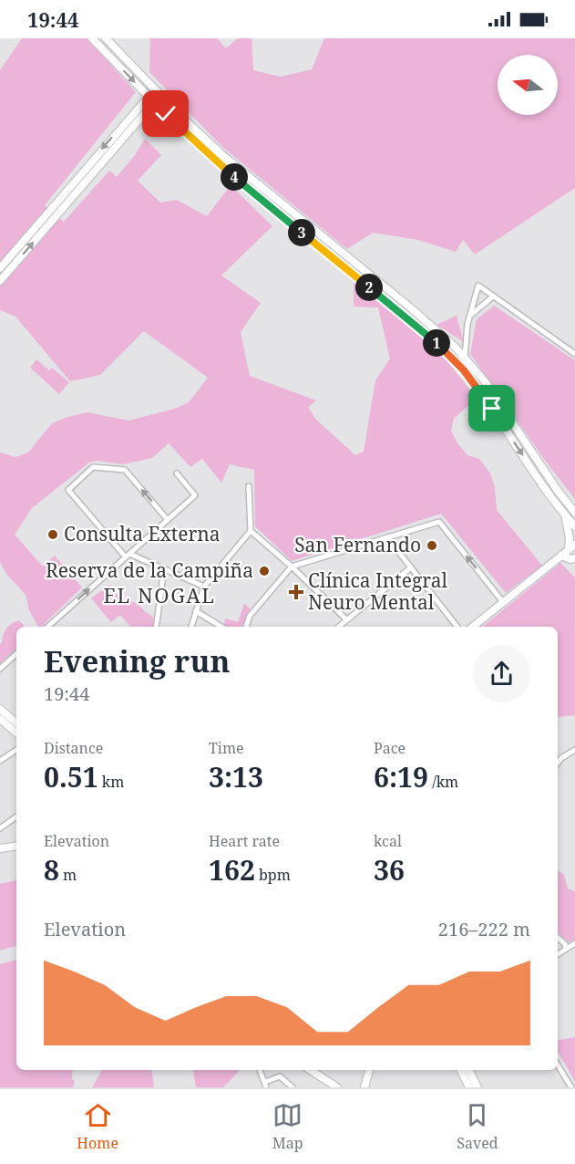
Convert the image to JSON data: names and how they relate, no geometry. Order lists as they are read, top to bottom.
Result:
{
  "districts": ["EL NOGAL"],
  "places": {
    "other": ["Consulta Externa", "San Fernando", "Reserva de la Campiña"],
    "health": ["Clínica Integral Neuro Mental"]
  },
  "north": "left",
  "page": {
    "status": "19:44",
    "pins": [
      "4",
      "3",
      "2",
      "1"
    ],
    "heading": ["Evening run", "19:44"],
    "stats": [
      ["Distance", "0.51 km"],
      ["Time", "3:13"],
      ["Pace", "6:19 /km"],
      ["Elevation", "8 m"],
      ["Heart rate", "162 bpm"],
      ["kcal", "36"]
    ],
    "chart": ["Elevation", "216–222 m"],
    "tabs": ["Home", "Map", "Saved"]
  }
}
